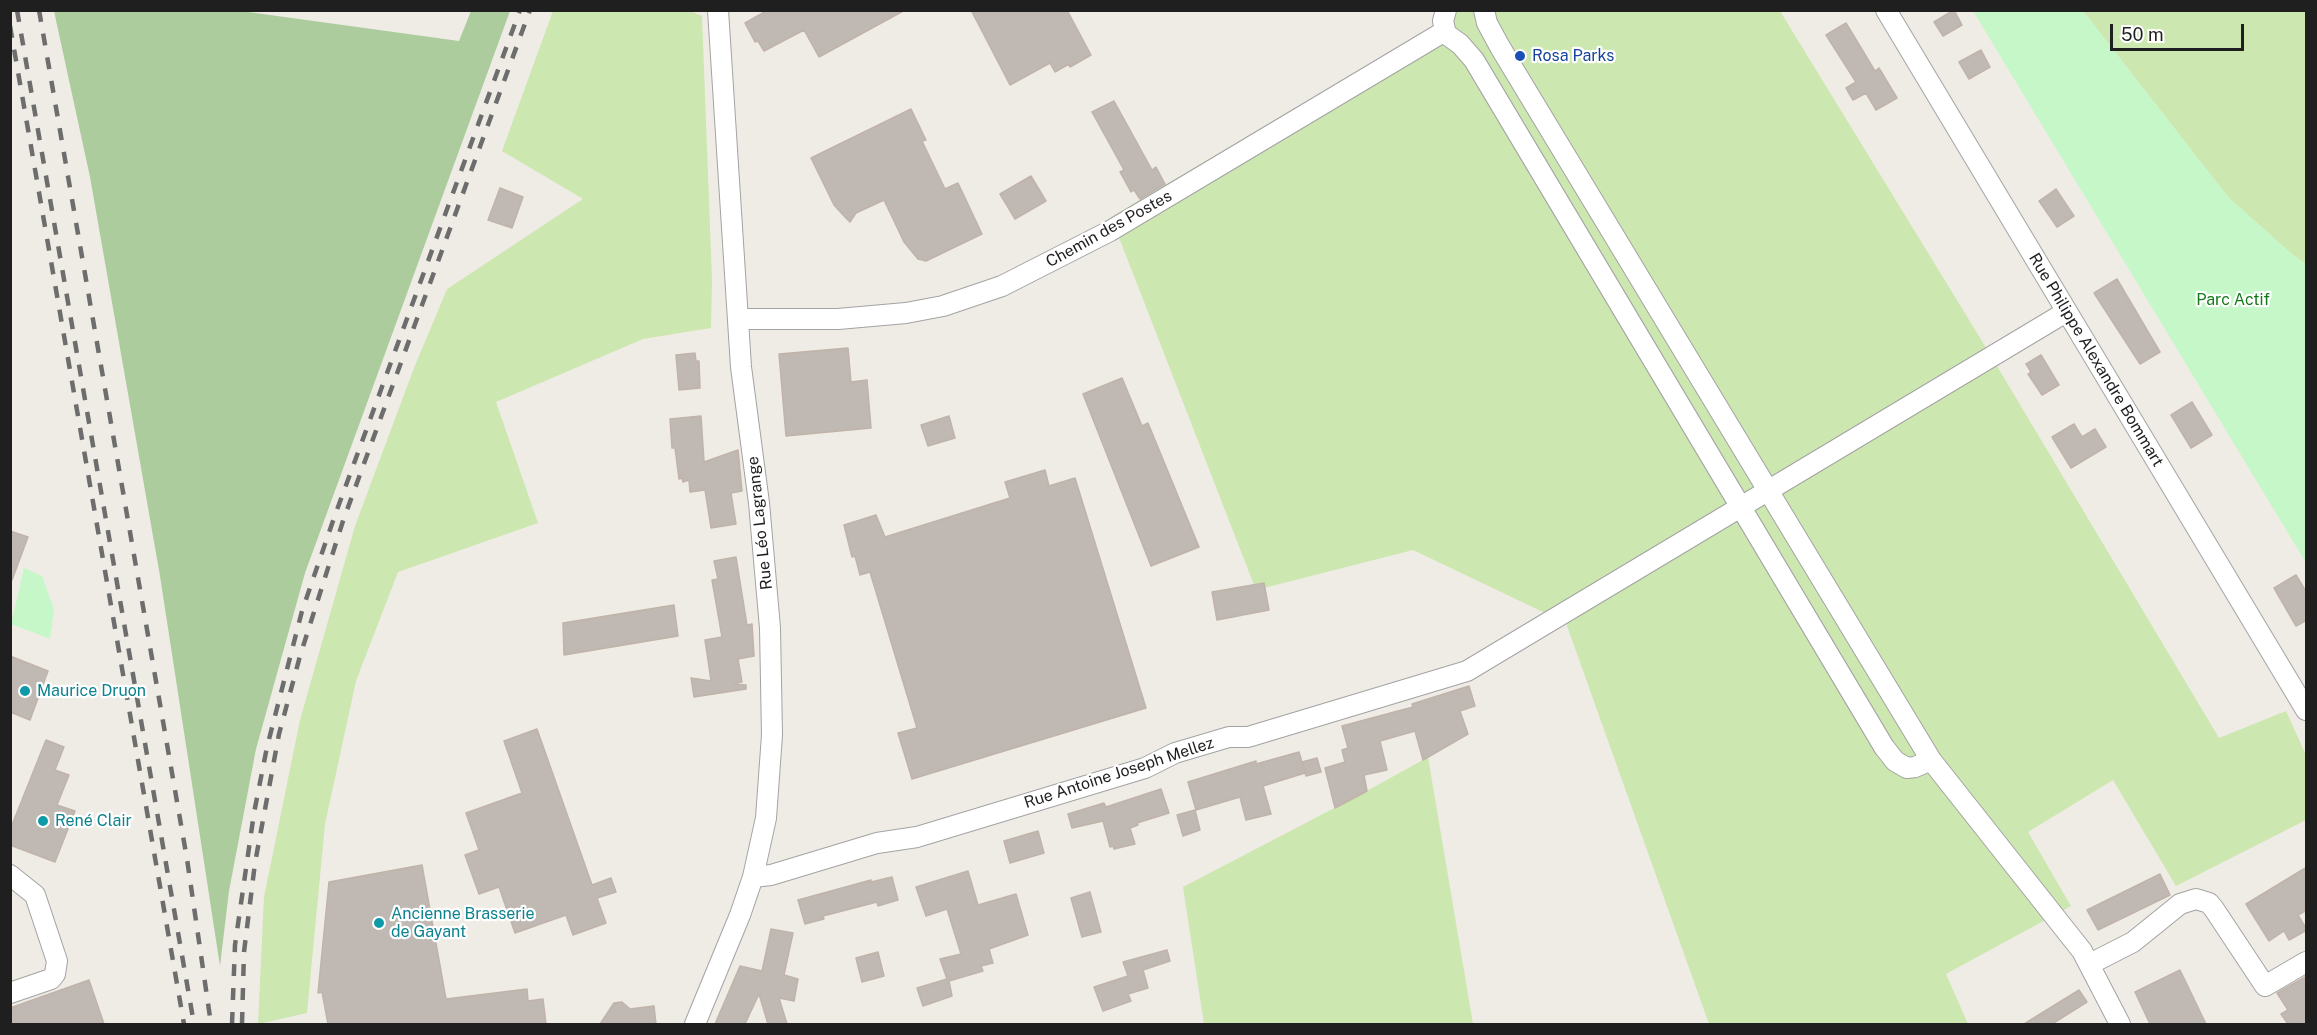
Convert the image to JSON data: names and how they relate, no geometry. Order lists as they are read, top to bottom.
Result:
{
  "streets": {
    "street": [
      "Chemin des Postes",
      "Rue Philippe Alexandre Bommart",
      "Rue Léo Lagrange",
      "Rue Antoine Joseph Mellez"
    ]
  },
  "crossings": [
    ["Chemin des Postes", "Rue Léo Lagrange"],
    ["Rue Philippe Alexandre Bommart", "Rue Antoine Joseph Mellez"],
    ["Rue Léo Lagrange", "Rue Antoine Joseph Mellez"]
  ],
  "parks": ["Parc Actif"],
  "places": [
    "Rosa Parks",
    "Maurice Druon",
    "René Clair",
    "Ancienne Brasserie de Gayant"
  ],
  "scale_bar": "50 m"
}
